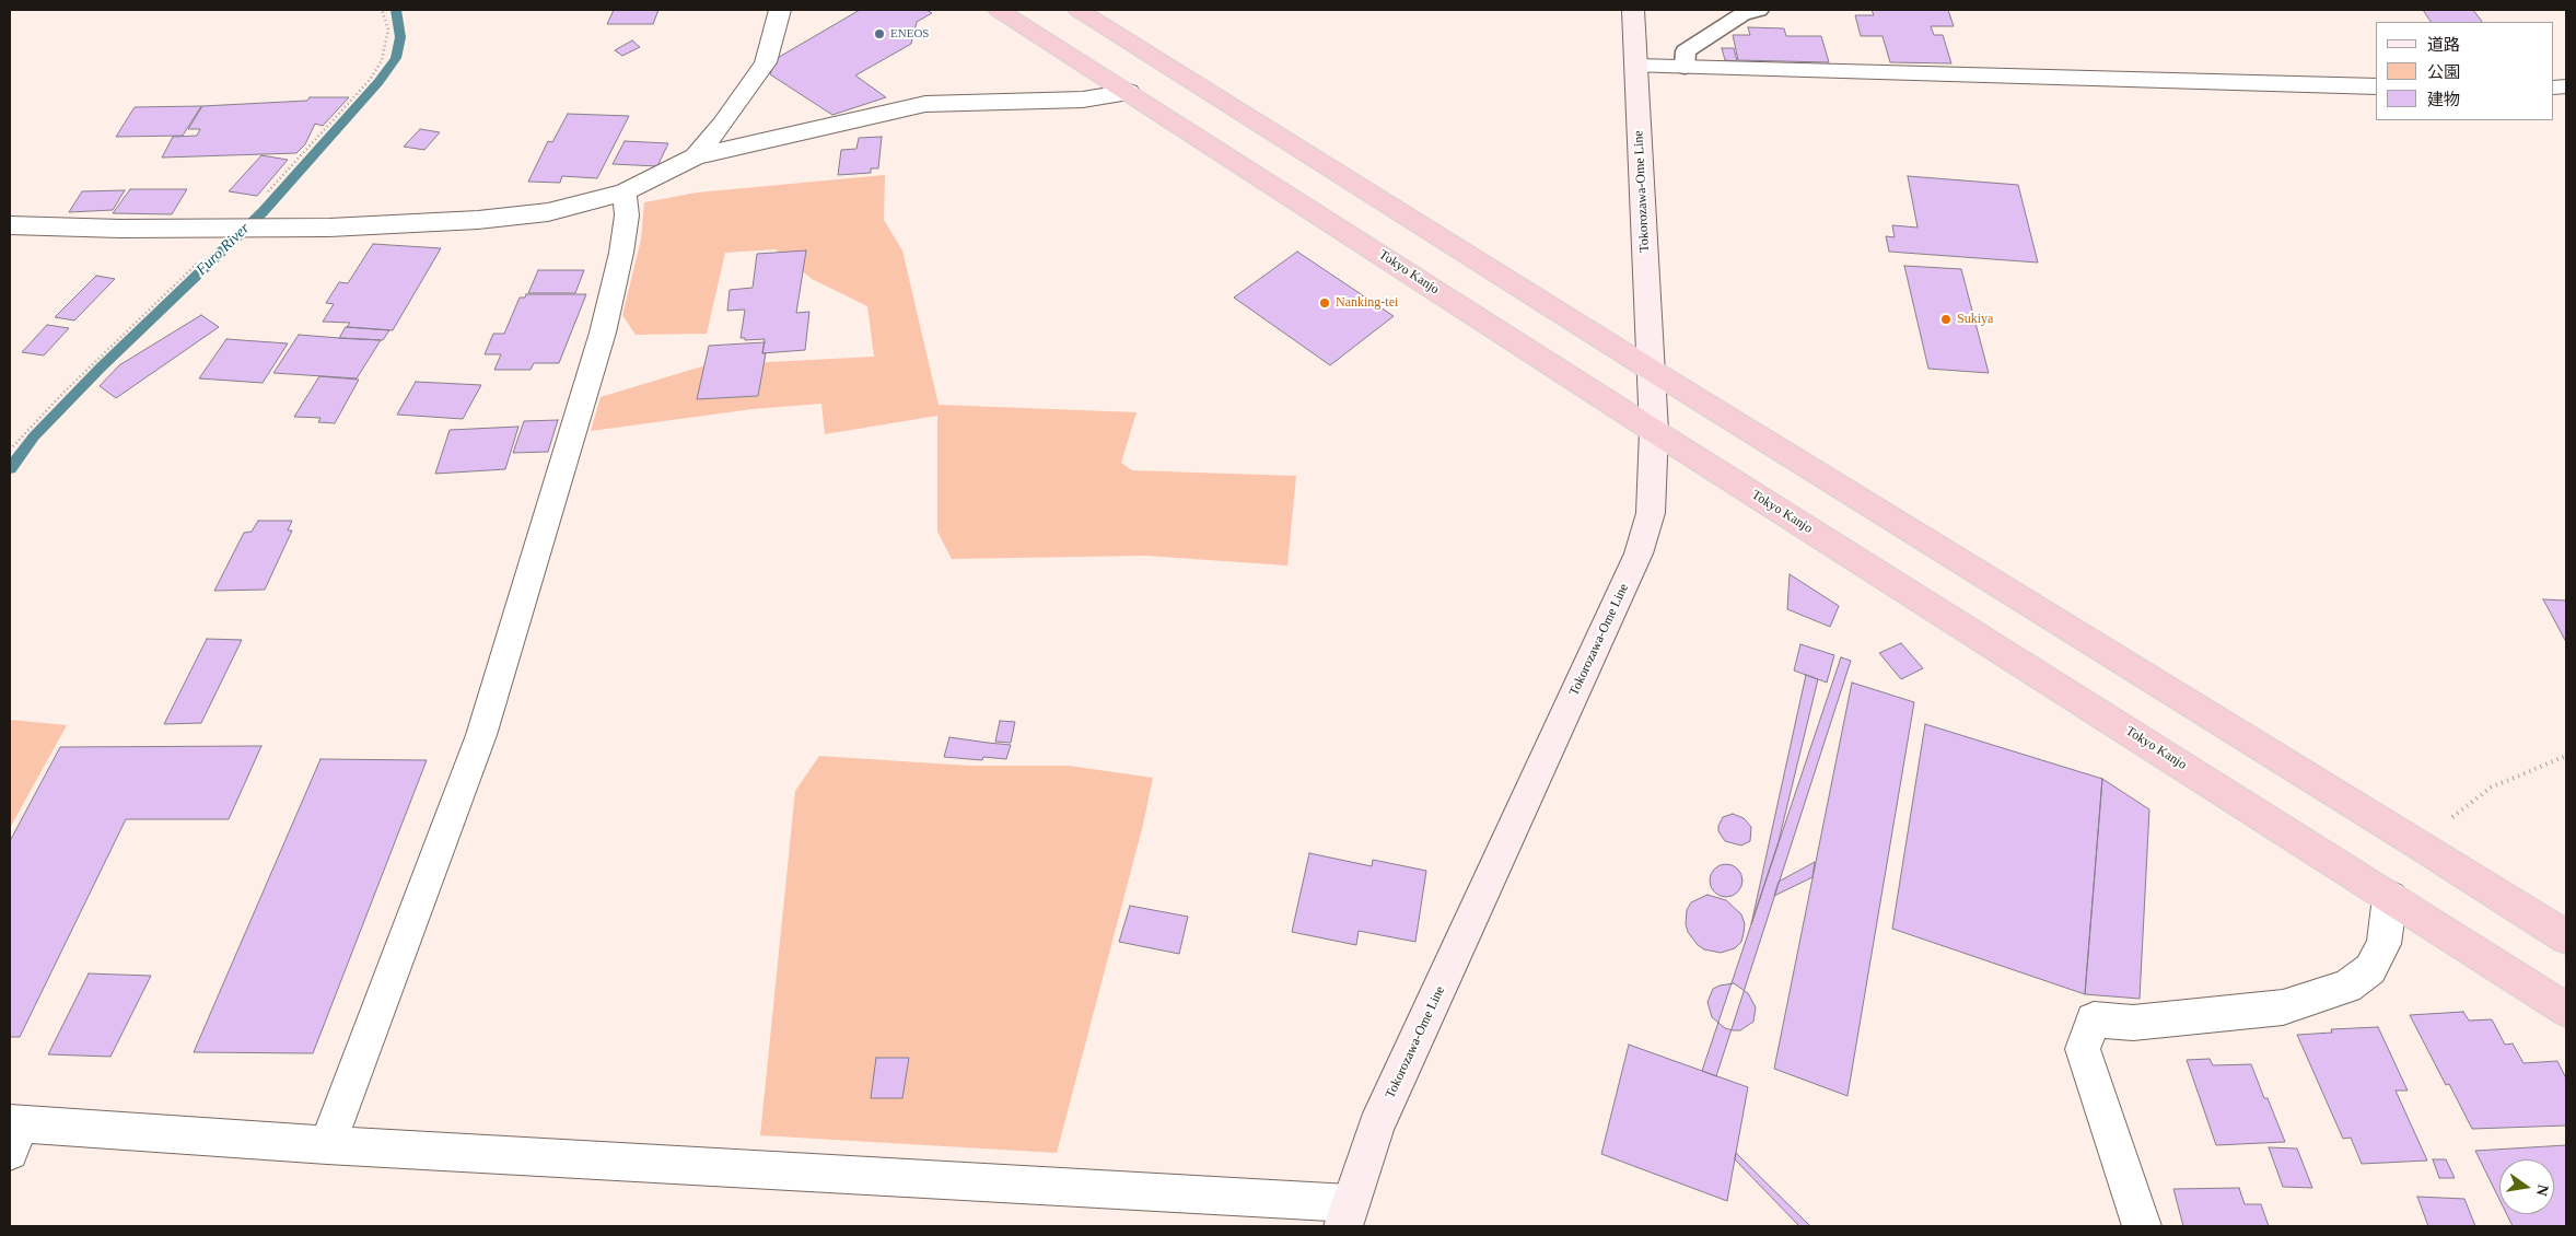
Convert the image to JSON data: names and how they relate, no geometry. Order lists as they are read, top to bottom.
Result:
{
  "streets": {
    "highway": ["Tokyo Kanjo"],
    "main road": ["Tokorozawa-Ome Line"]
  },
  "crossings": [
    ["Tokorozawa-Ome Line", "Tokyo Kanjo"]
  ],
  "water": ["Furo River"],
  "places": ["ENEOS", "Nanking-tei", "Sukiya"],
  "legend": ["道路", "公園", "建物"],
  "north": "right"
}
